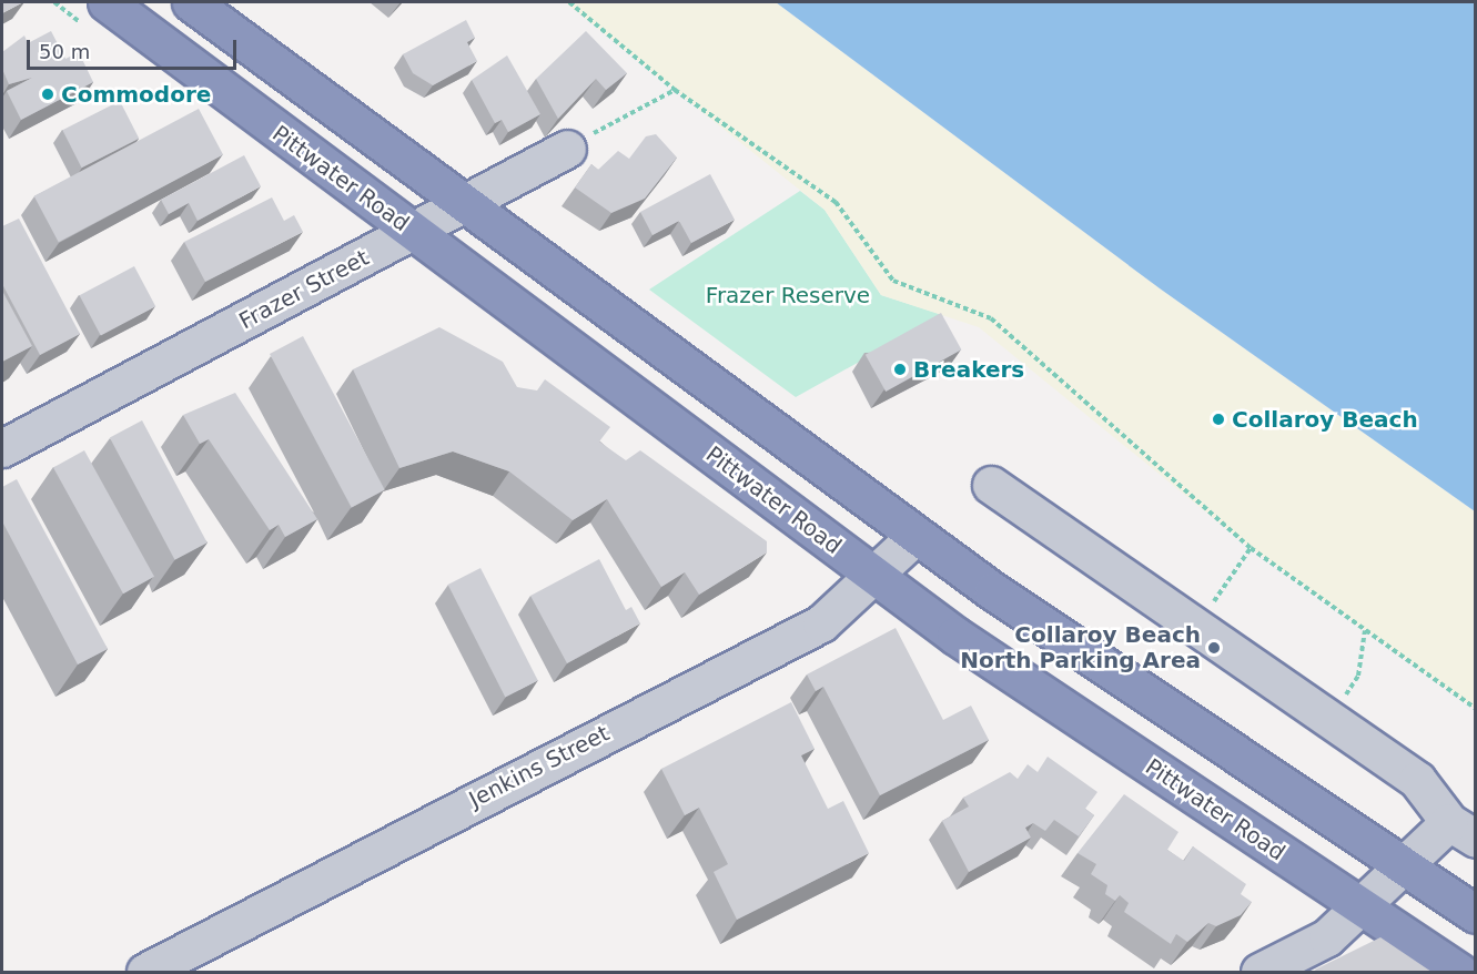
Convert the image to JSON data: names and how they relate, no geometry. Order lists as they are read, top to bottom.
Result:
{
  "streets": {
    "highway": ["Pittwater Road"],
    "street": ["Frazer Street", "Jenkins Street"]
  },
  "crossings": [
    ["Pittwater Road", "Frazer Street"],
    ["Pittwater Road", "Jenkins Street"]
  ],
  "parks": ["Frazer Reserve"],
  "places": [
    "Commodore",
    "Breakers",
    "Collaroy Beach",
    "Collaroy Beach North Parking Area"
  ],
  "scale_bar": "50 m"
}
